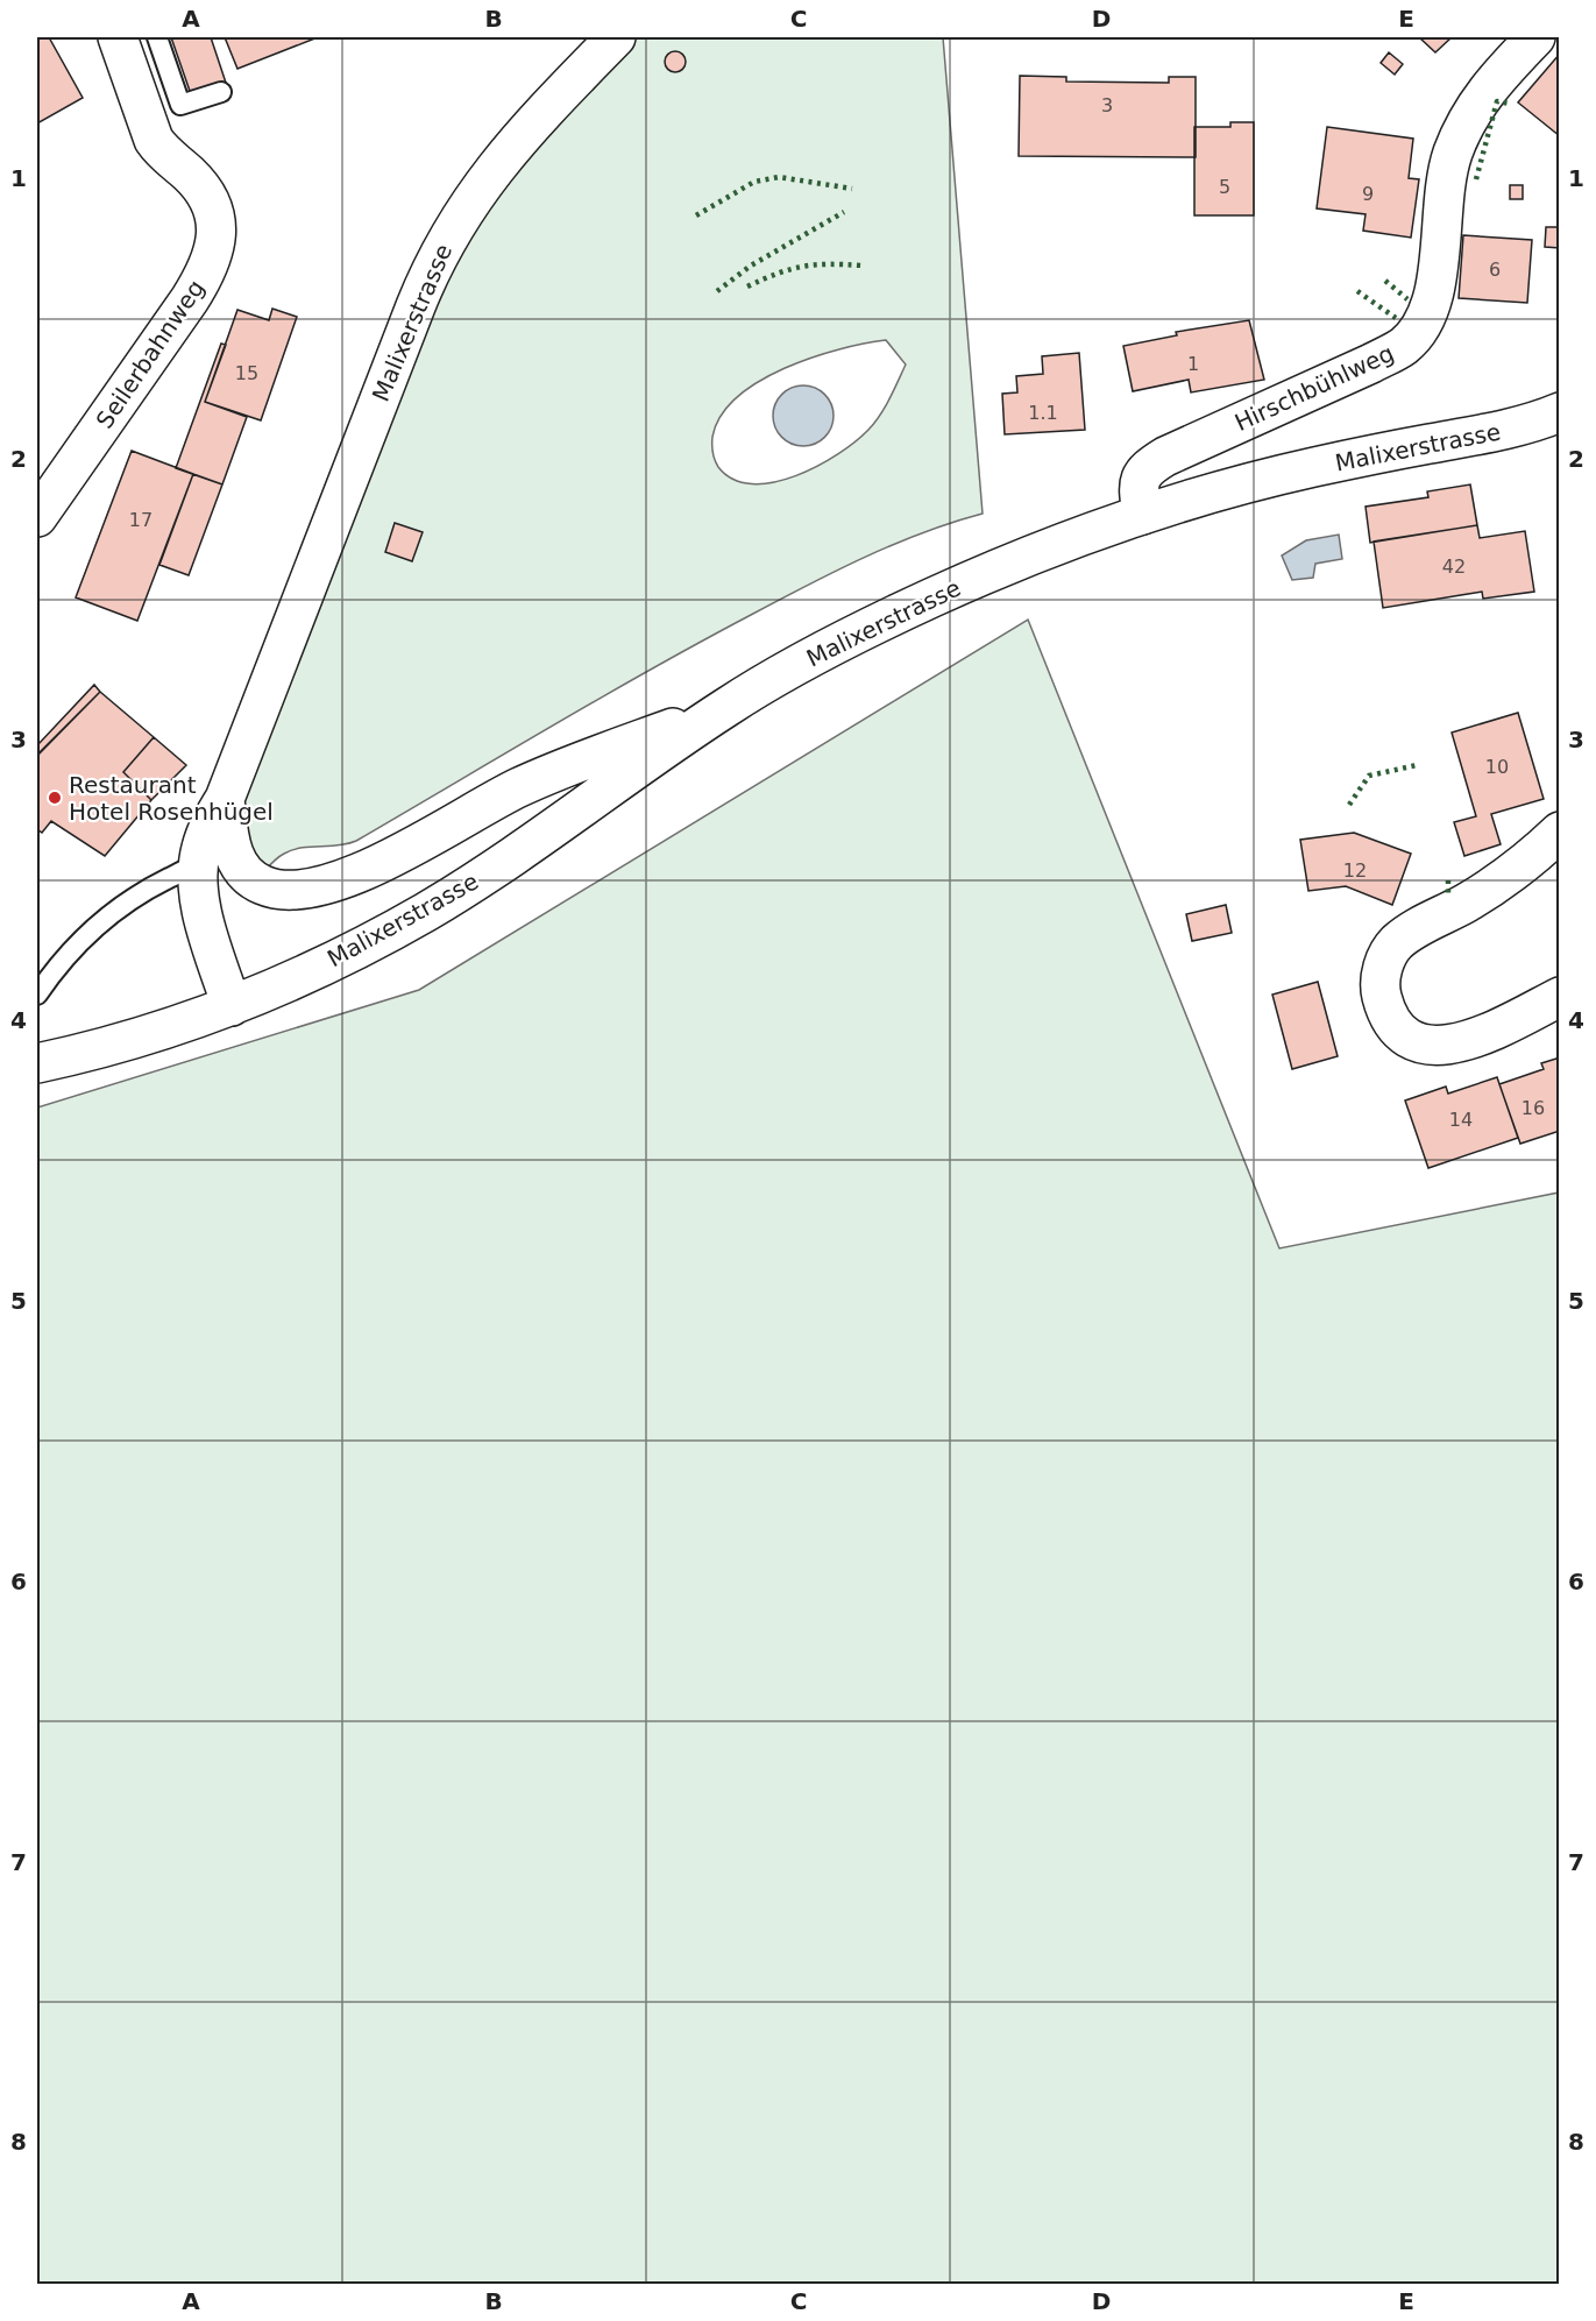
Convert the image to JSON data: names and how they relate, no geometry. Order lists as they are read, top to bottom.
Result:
{
  "streets": {
    "main road": ["Malixerstrasse", "Seilerbahnweg", "Hirschbühlweg"]
  },
  "crossings": [
    ["Malixerstrasse", "Hirschbühlweg"]
  ],
  "places": ["Restaurant Hotel Rosenhügel"],
  "house_numbers": [
    "3",
    "5",
    "9",
    "6",
    "1",
    "15",
    "1.1",
    "17",
    "42",
    "10",
    "12",
    "16",
    "14"
  ],
  "grid": {
    "columns": [
      "A",
      "B",
      "C",
      "D",
      "E"
    ],
    "rows": [
      "1",
      "2",
      "3",
      "4",
      "5",
      "6",
      "7",
      "8"
    ]
  }
}
